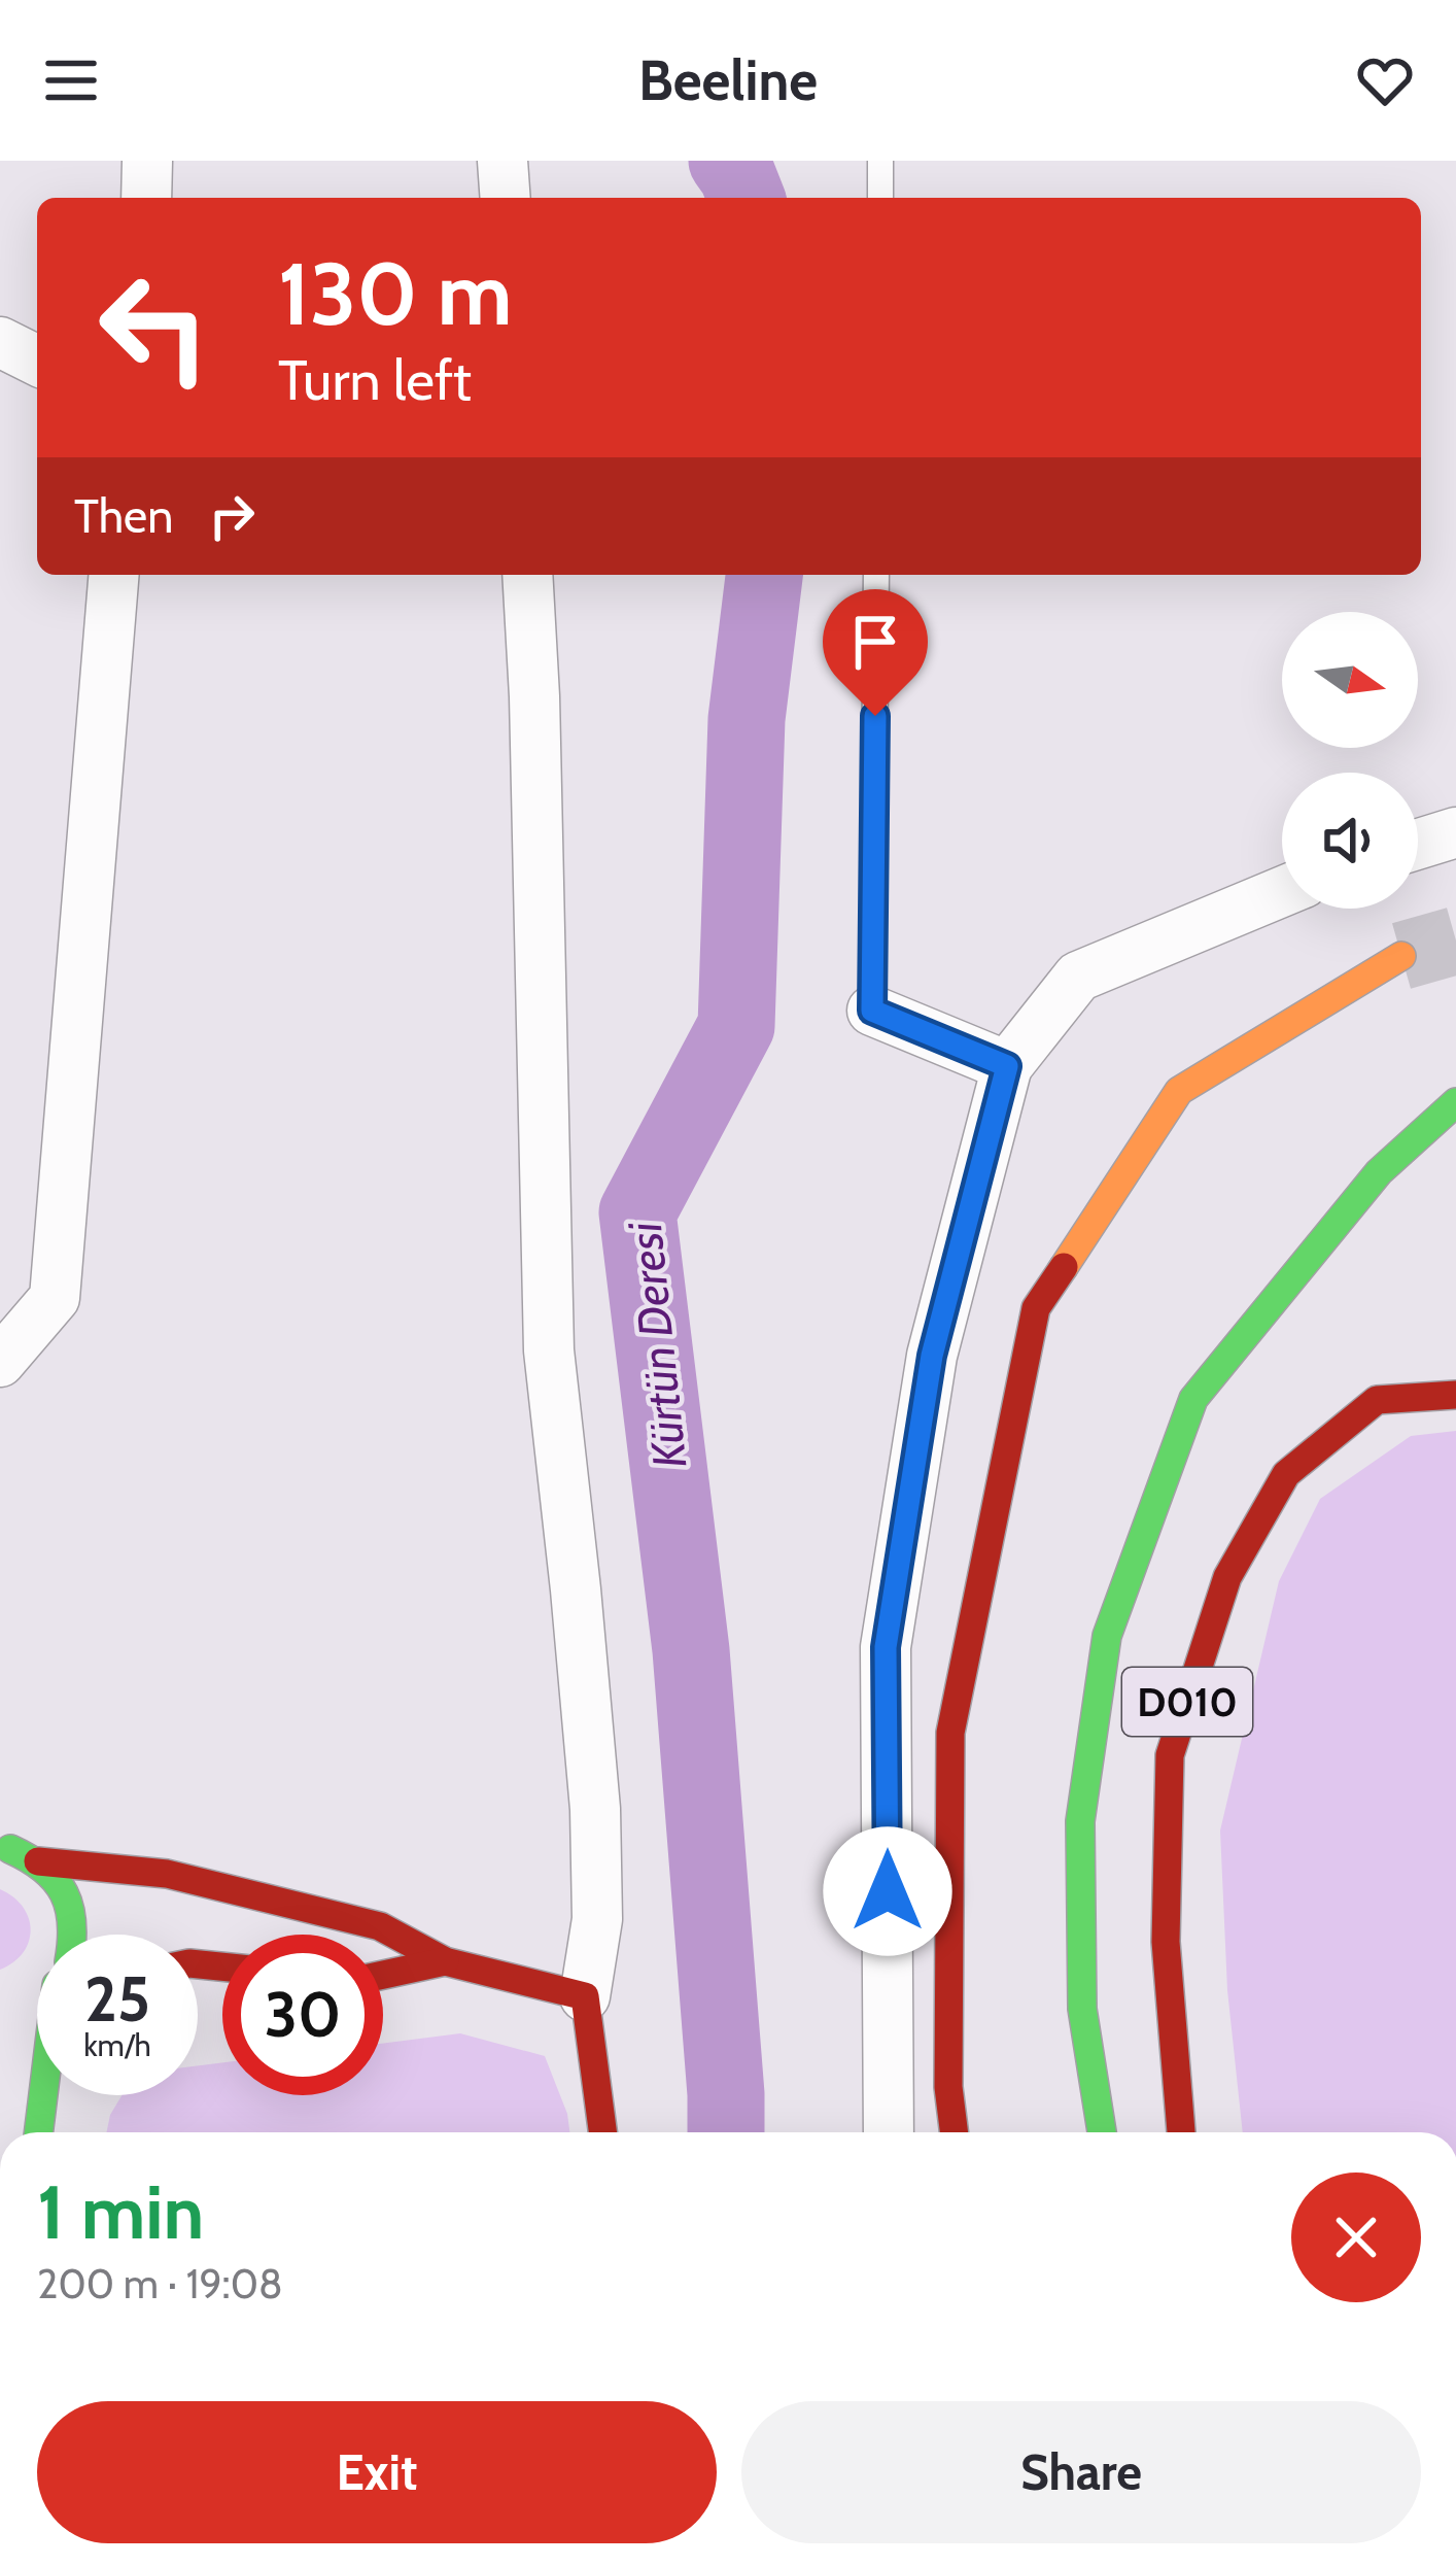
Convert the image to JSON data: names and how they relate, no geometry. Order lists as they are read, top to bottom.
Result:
{
  "streets": {
    "main road": ["D010"]
  },
  "water": ["Kürtün Deresi"],
  "north": "right",
  "page": {
    "header": "Beeline",
    "turn": ["130 m", "Turn left"],
    "then": "Then",
    "speed": "25 km/h",
    "limit": "30",
    "heading": ["1 min", "200 m · 19:08"],
    "buttons": ["Exit", "Share"]
  }
}
